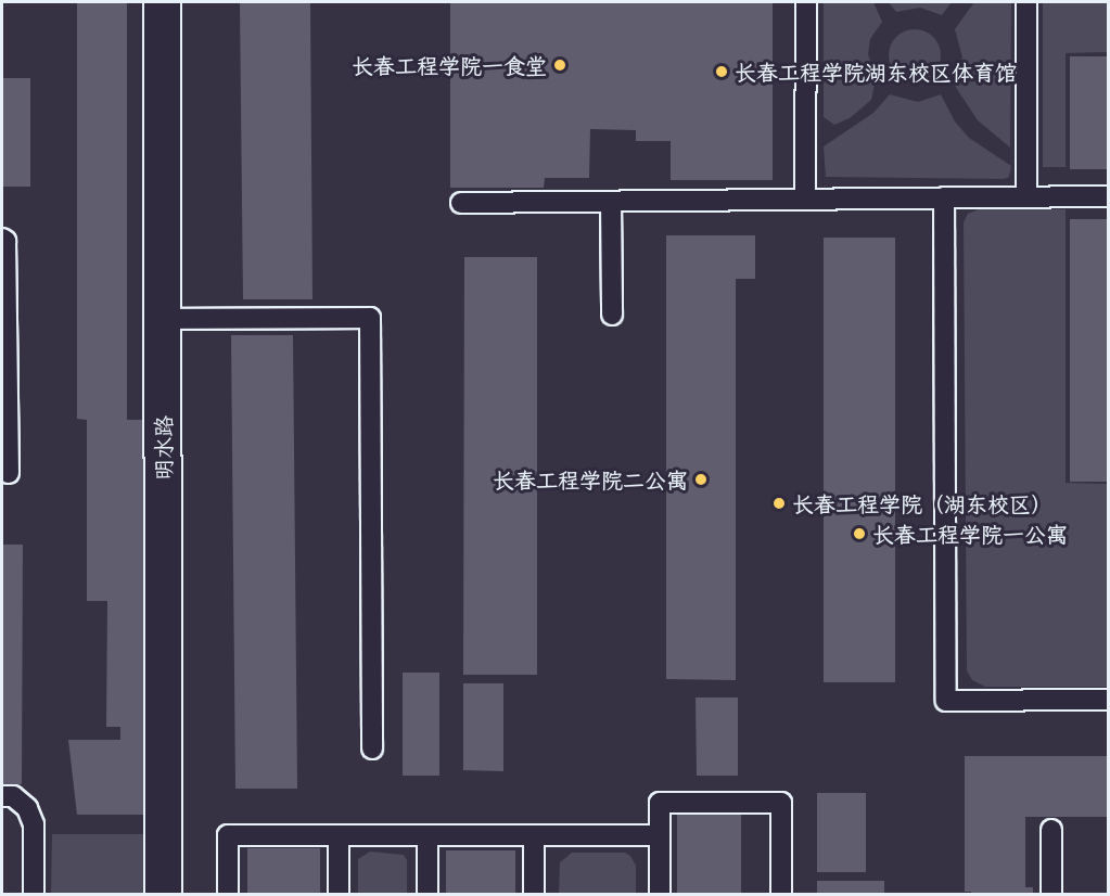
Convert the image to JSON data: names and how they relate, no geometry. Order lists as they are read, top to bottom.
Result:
{
  "streets": {
    "street": ["明水路"]
  },
  "places": [
    "长春工程学院一食堂",
    "长春工程学院湖东校区体育馆",
    "长春工程学院二公寓",
    "长春工程学院（湖东校区）",
    "长春工程学院一公寓"
  ]
}
